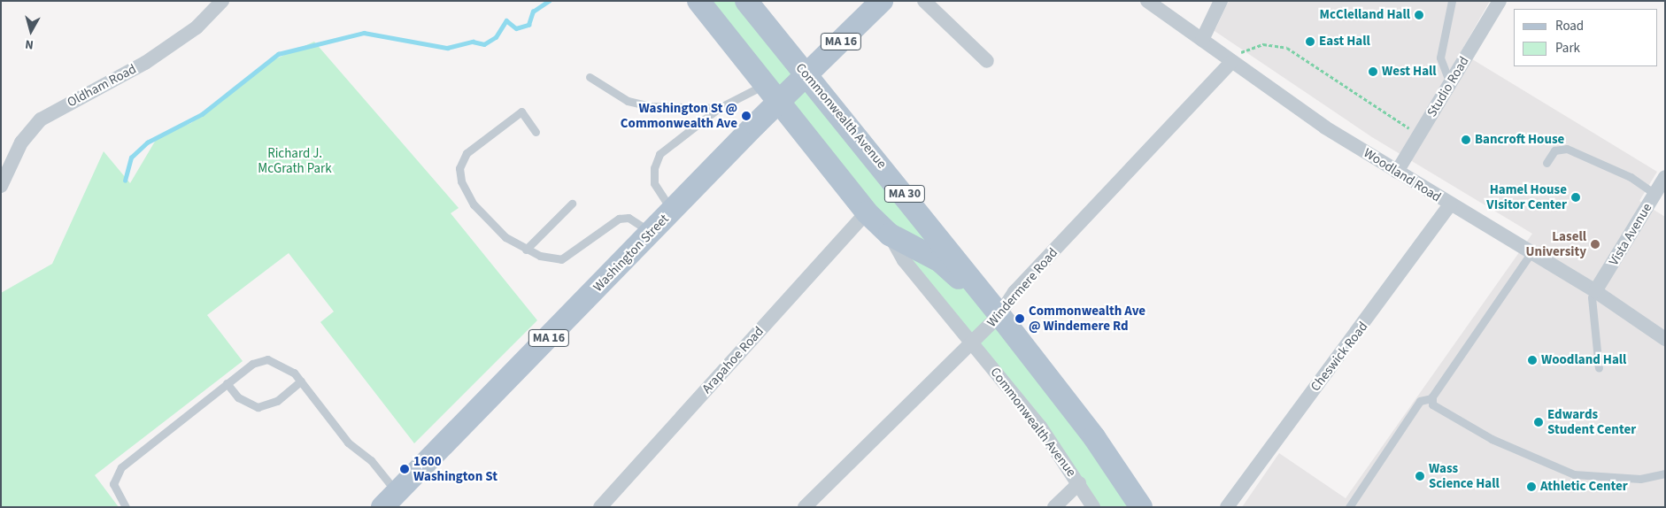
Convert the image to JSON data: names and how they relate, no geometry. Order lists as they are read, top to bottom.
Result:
{
  "streets": {
    "main road": [
      "MA 16",
      "Commonwealth Avenue",
      "MA 30",
      "Washington Street"
    ],
    "street": [
      "Oldham Road",
      "Studio Road",
      "Woodland Road",
      "Vista Avenue",
      "Windermere Road",
      "Cheswick Road",
      "Arapahoe Road"
    ]
  },
  "crossings": [
    ["Studio Road", "Woodland Road"],
    ["Commonwealth Avenue", "Washington Street"],
    ["Commonwealth Avenue", "Windermere Road"],
    ["Commonwealth Avenue", "Arapahoe Road"],
    ["Woodland Road", "Vista Avenue"],
    ["Woodland Road", "Windermere Road"],
    ["Woodland Road", "Cheswick Road"]
  ],
  "parks": ["Richard J. McGrath Park"],
  "places": [
    "McClelland Hall",
    "East Hall",
    "West Hall",
    "Washington St @ Commonwealth Ave",
    "Bancroft House",
    "Hamel House VIsitor Center",
    "Lasell University",
    "Commonwealth Ave @ Windemere Rd",
    "Woodland Hall",
    "Edwards Student Center",
    "1600 Washington St",
    "Wass Science Hall",
    "Athletic Center"
  ],
  "legend": ["Road", "Park"],
  "north": "bottom"
}
